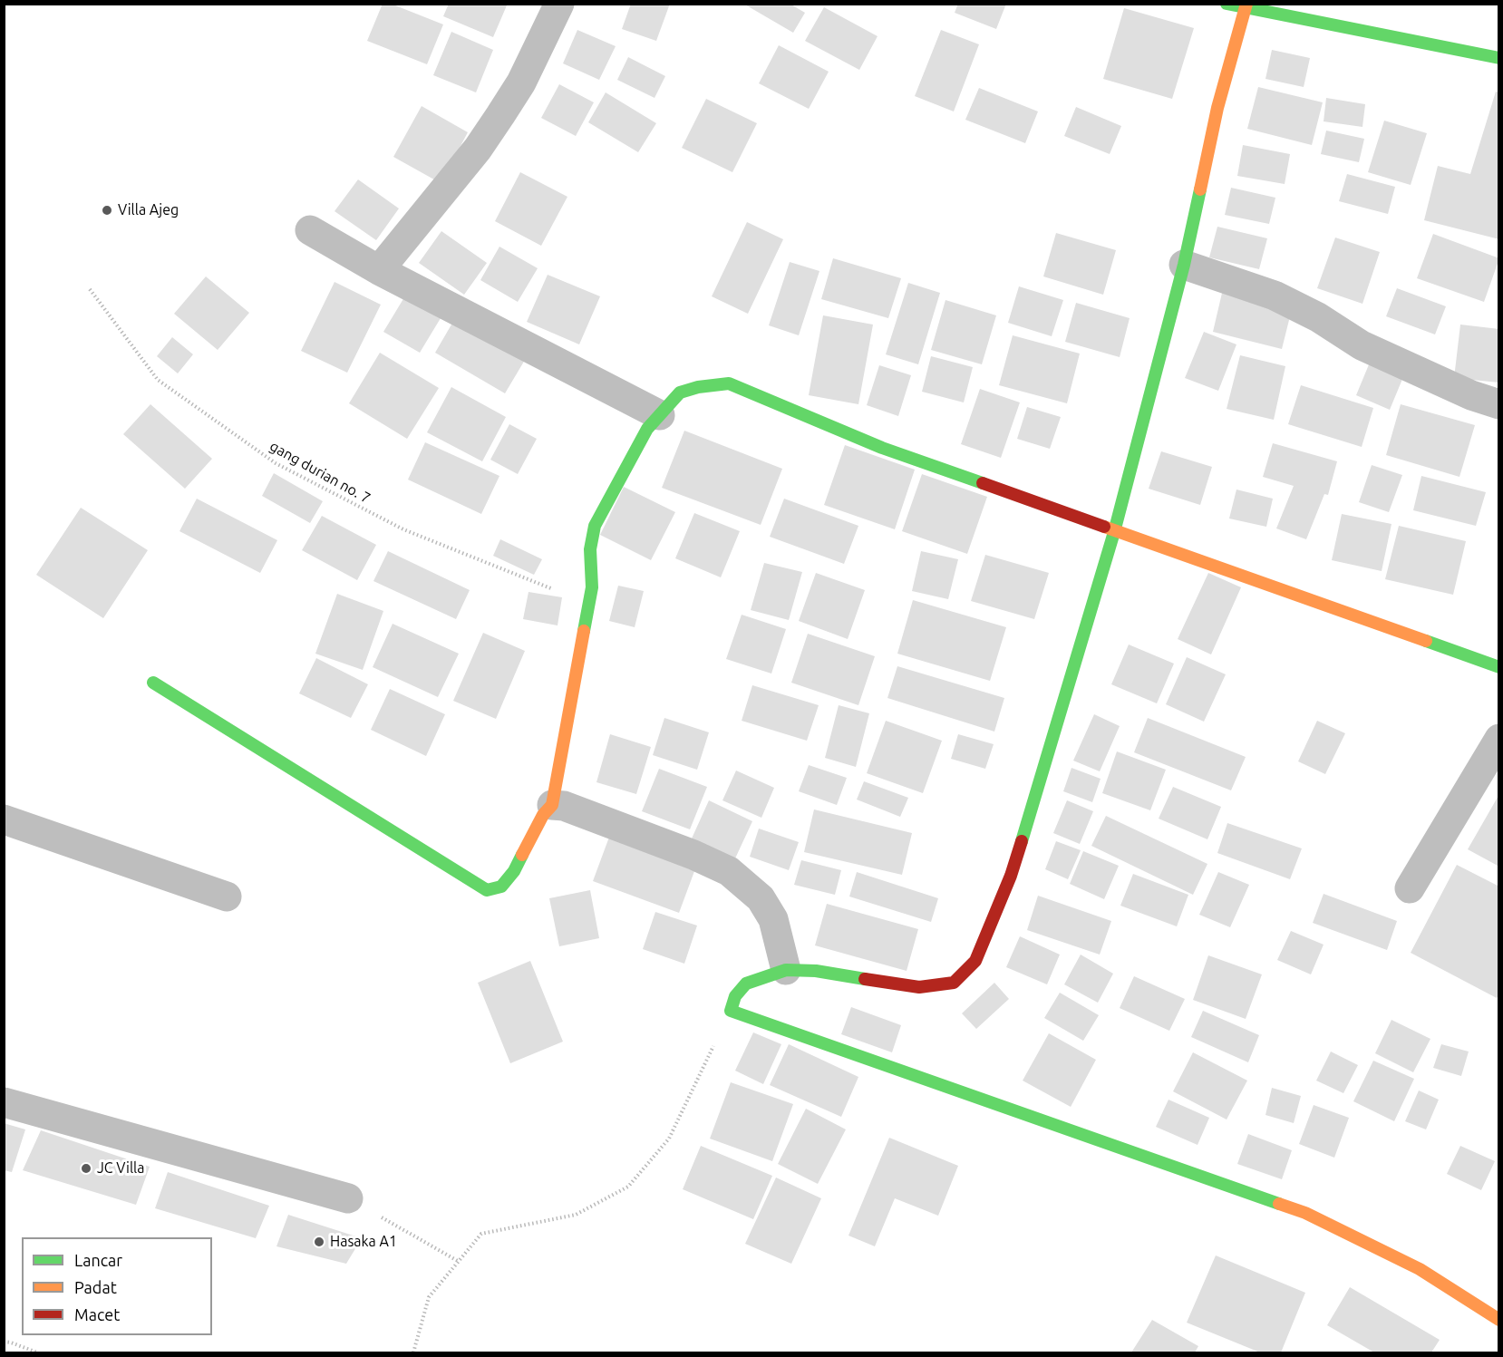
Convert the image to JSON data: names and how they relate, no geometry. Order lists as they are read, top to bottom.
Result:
{
  "streets": {
    "path": ["gang durian no. 7"]
  },
  "places": ["Villa Ajeg", "JC Villa", "Hasaka A1"],
  "legend": ["Lancar", "Padat", "Macet"]
}
